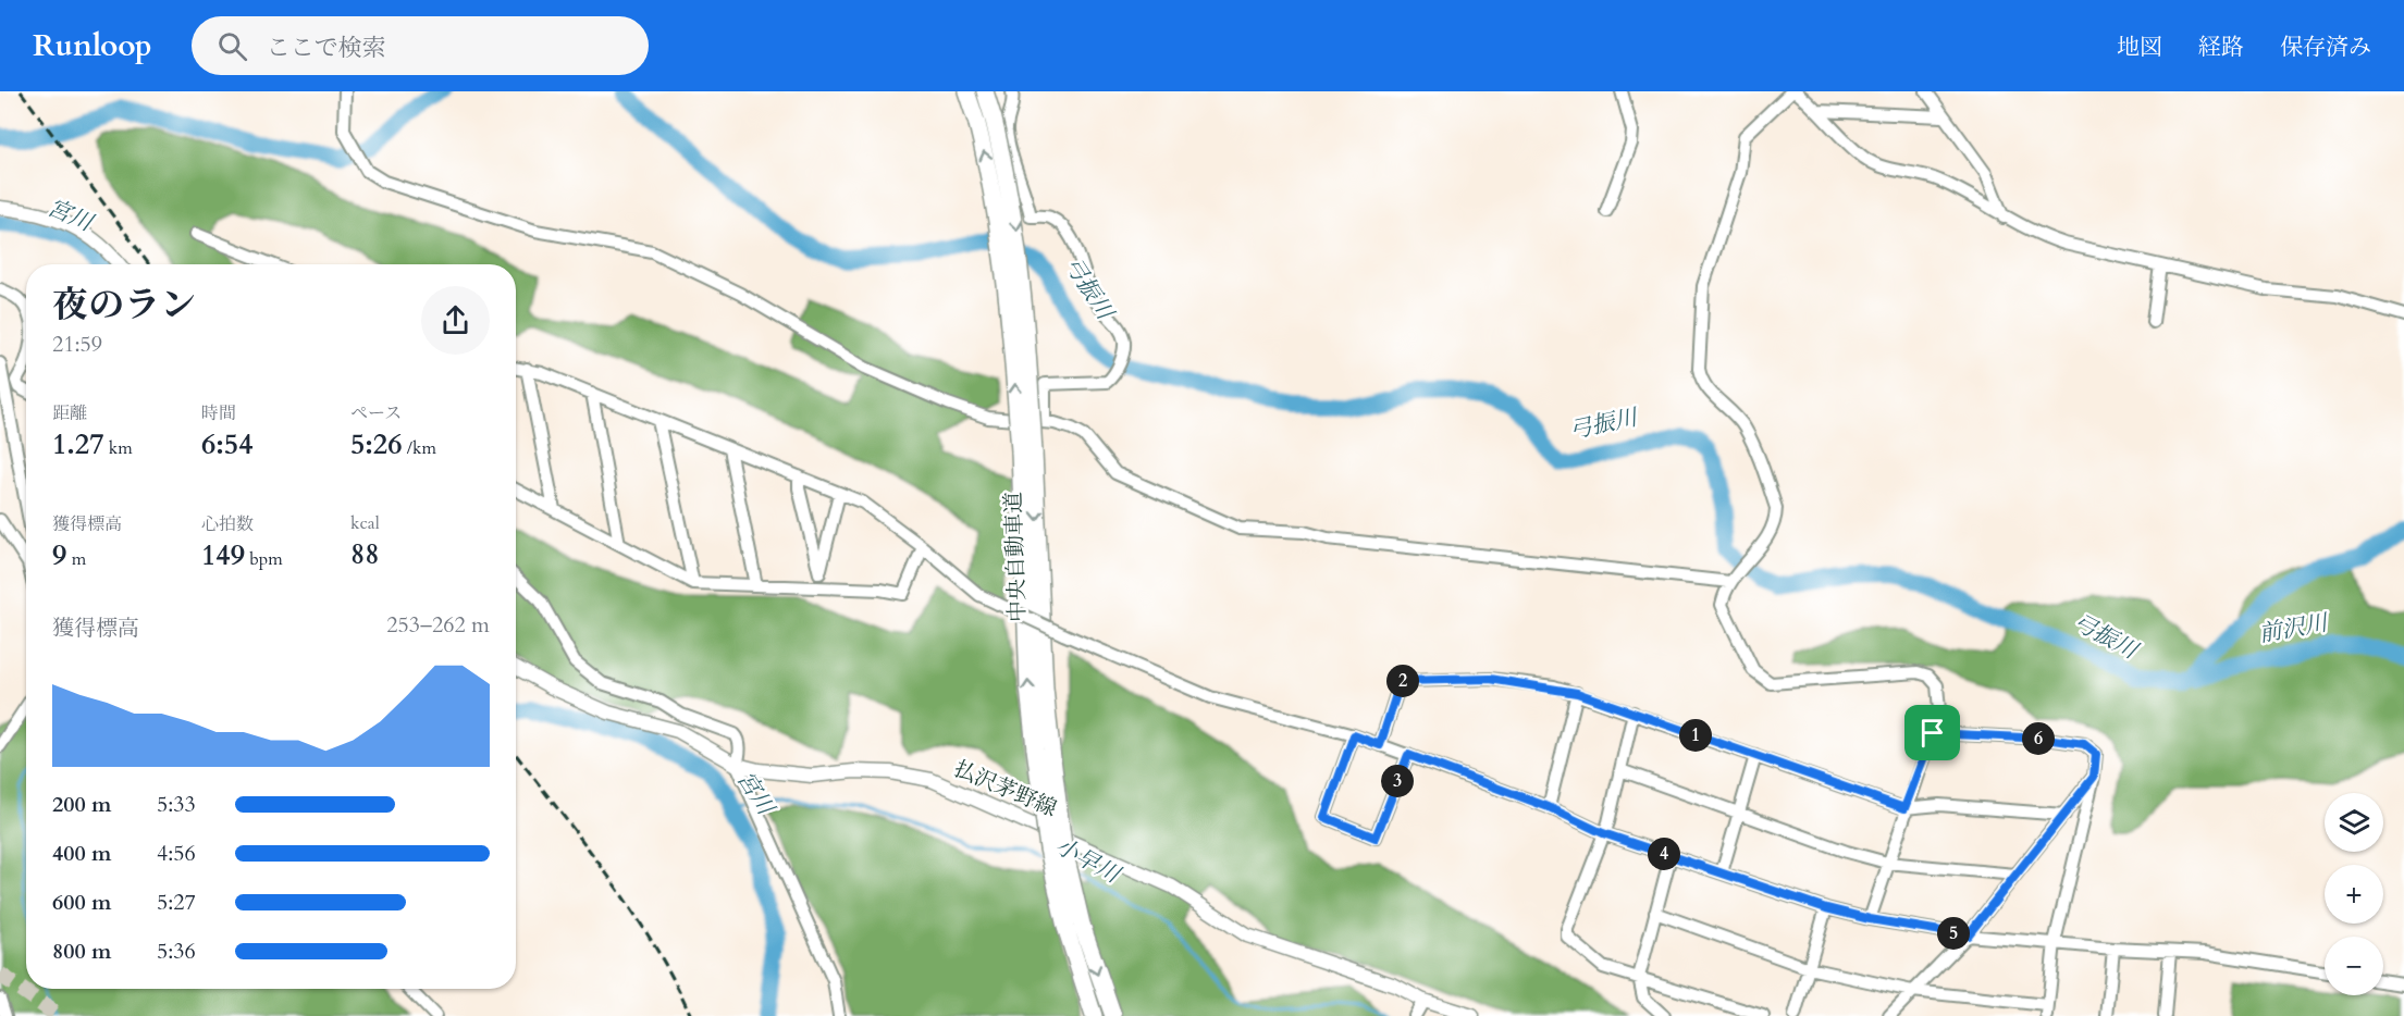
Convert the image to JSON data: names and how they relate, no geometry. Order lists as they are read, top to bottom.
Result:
{
  "streets": {
    "highway": ["中央自動車道"],
    "main road": ["払沢茅野線"]
  },
  "water": [
    "宮川",
    "弓振川",
    "前沢川",
    "小早川"
  ],
  "page": {
    "header": "Runloop",
    "search": "ここで検索",
    "nav": ["地図", "経路", "保存済み"],
    "heading": ["夜のラン", "21:59"],
    "stats": [
      ["距離", "1.27 km"],
      ["時間", "6:54"],
      ["ペース", "5:26 /km"],
      ["獲得標高", "9 m"],
      ["心拍数", "149 bpm"],
      ["kcal", "88"]
    ],
    "chart": ["獲得標高", "253–262 m"],
    "pins": [
      "2",
      "1",
      "6",
      "3",
      "4",
      "5"
    ],
    "list": [
      {
        "name": "200 m",
        "note": "5:33"
      },
      {
        "name": "400 m",
        "note": "4:56"
      },
      {
        "name": "600 m",
        "note": "5:27"
      },
      {
        "name": "800 m",
        "note": "5:36"
      }
    ],
    "map_buttons": ["+", "−"]
  }
}
